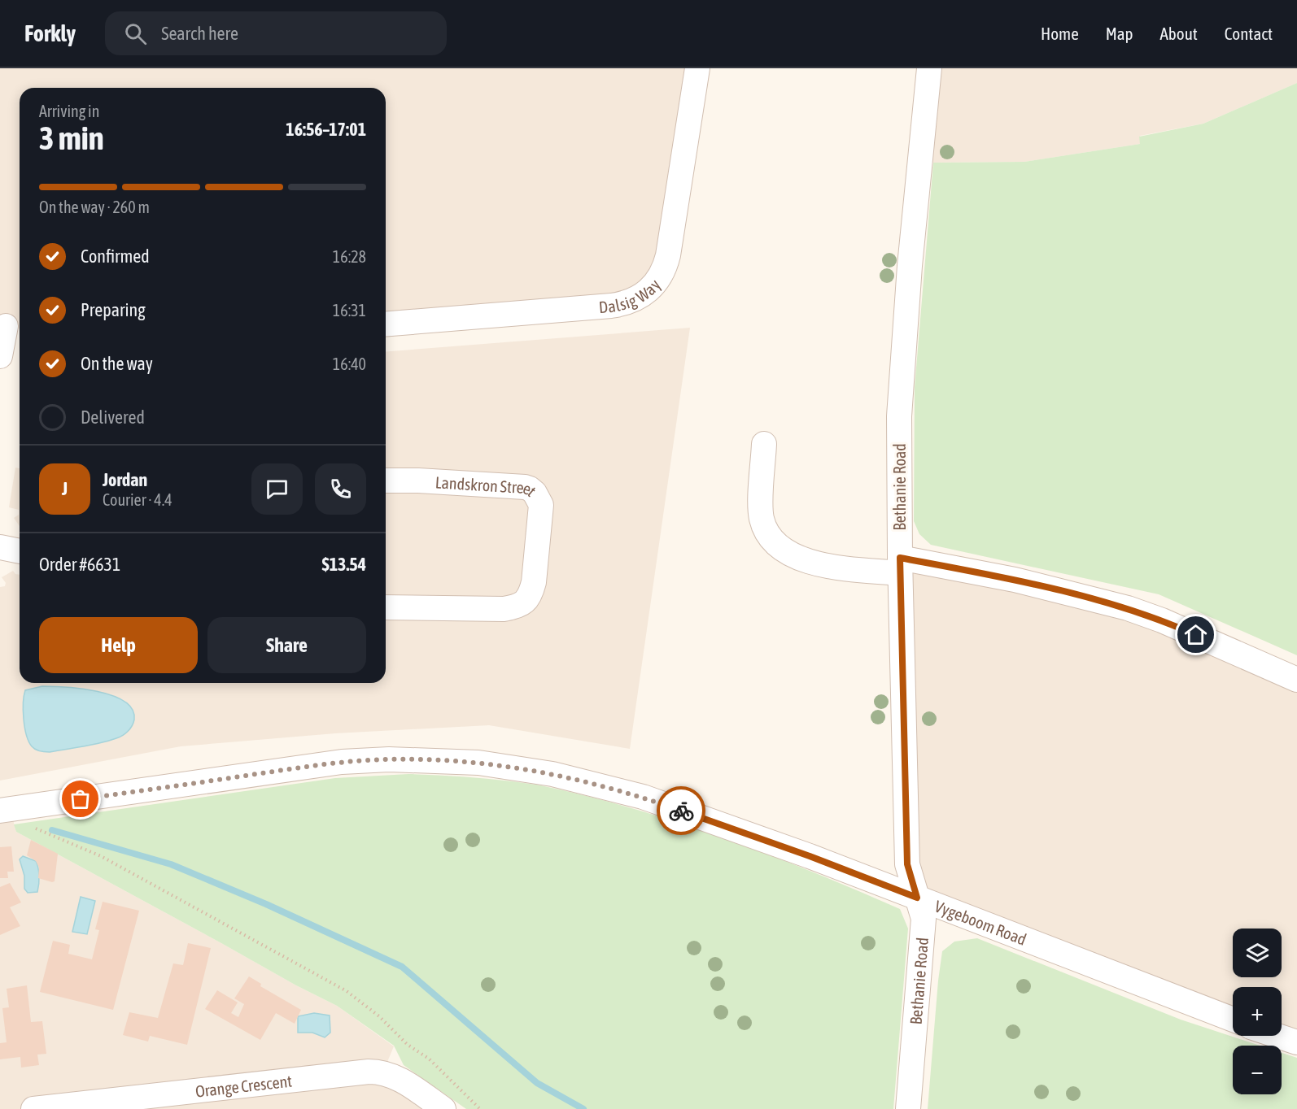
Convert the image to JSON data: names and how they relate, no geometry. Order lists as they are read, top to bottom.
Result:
{
  "streets": {
    "street": [
      "Dalsig Way",
      "Bethanie Road",
      "Landskron Street",
      "Vygeboom Road",
      "Orange Crescent"
    ]
  },
  "crossings": [
    ["Bethanie Road", "Vygeboom Road"]
  ],
  "page": {
    "header": "Forkly",
    "search": "Search here",
    "nav": [
      "Home",
      "Map",
      "About",
      "Contact"
    ],
    "heading": ["3 min", "Arriving in", "16:56–17:01"],
    "panel": [
      "Jordan",
      "Courier · 4.4",
      "Order #6631",
      "$13.54"
    ],
    "bar": "On the way · 260 m",
    "list": [
      ["Confirmed", "16:28"],
      ["Preparing", "16:31"],
      ["On the way", "16:40"],
      "Delivered"
    ],
    "round": "J",
    "buttons": ["Help", "Share"],
    "map_buttons": ["+", "−"]
  }
}
